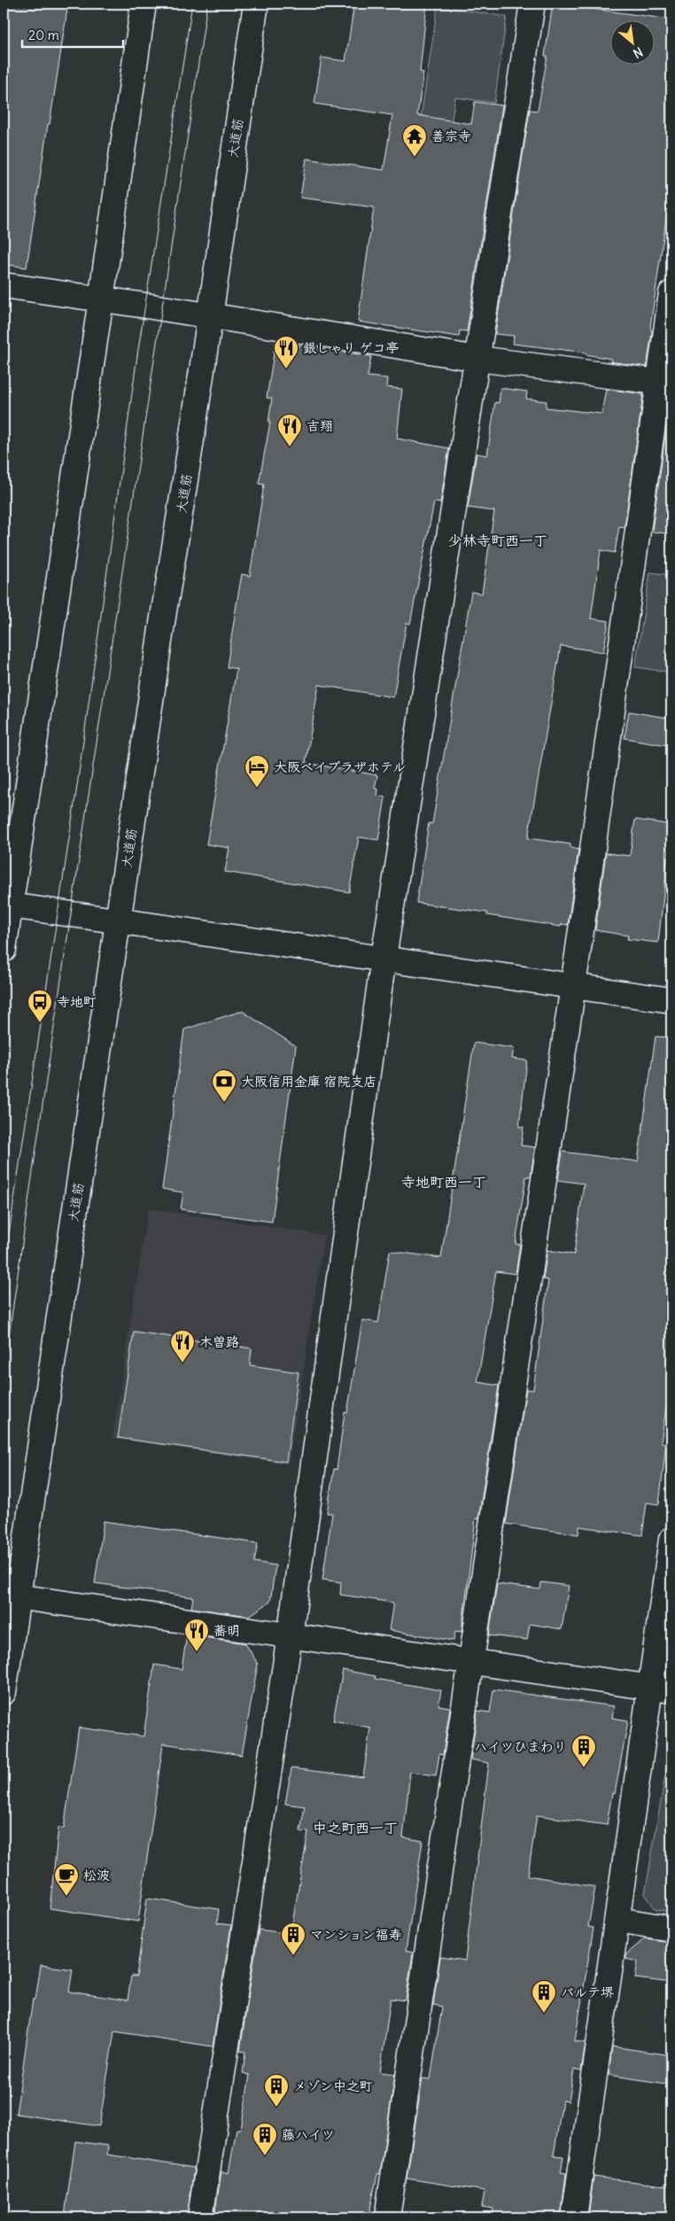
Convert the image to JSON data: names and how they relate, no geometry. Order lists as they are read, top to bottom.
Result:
{
  "streets": {
    "street": ["大道筋"]
  },
  "districts": ["少林寺町西一丁", "寺地町西一丁", "中之町西一丁"],
  "places": {
    "temple": ["善宗寺"],
    "restaurant": [
      "銀しゃり ゲコ亭",
      "吉翔",
      "木曽路",
      "蕎明"
    ],
    "hotel": ["大阪ベイプラザホテル"],
    "bus stop": ["寺地町"],
    "bank": ["大阪信用金庫 宿院支店"],
    "building": [
      "ハイツひまわり",
      "マンション福寿",
      "パルテ堺",
      "メゾン中之町",
      "藤ハイツ"
    ],
    "cafe": ["松波"]
  },
  "scale_bar": "20 m",
  "north": "bottom right"
}
